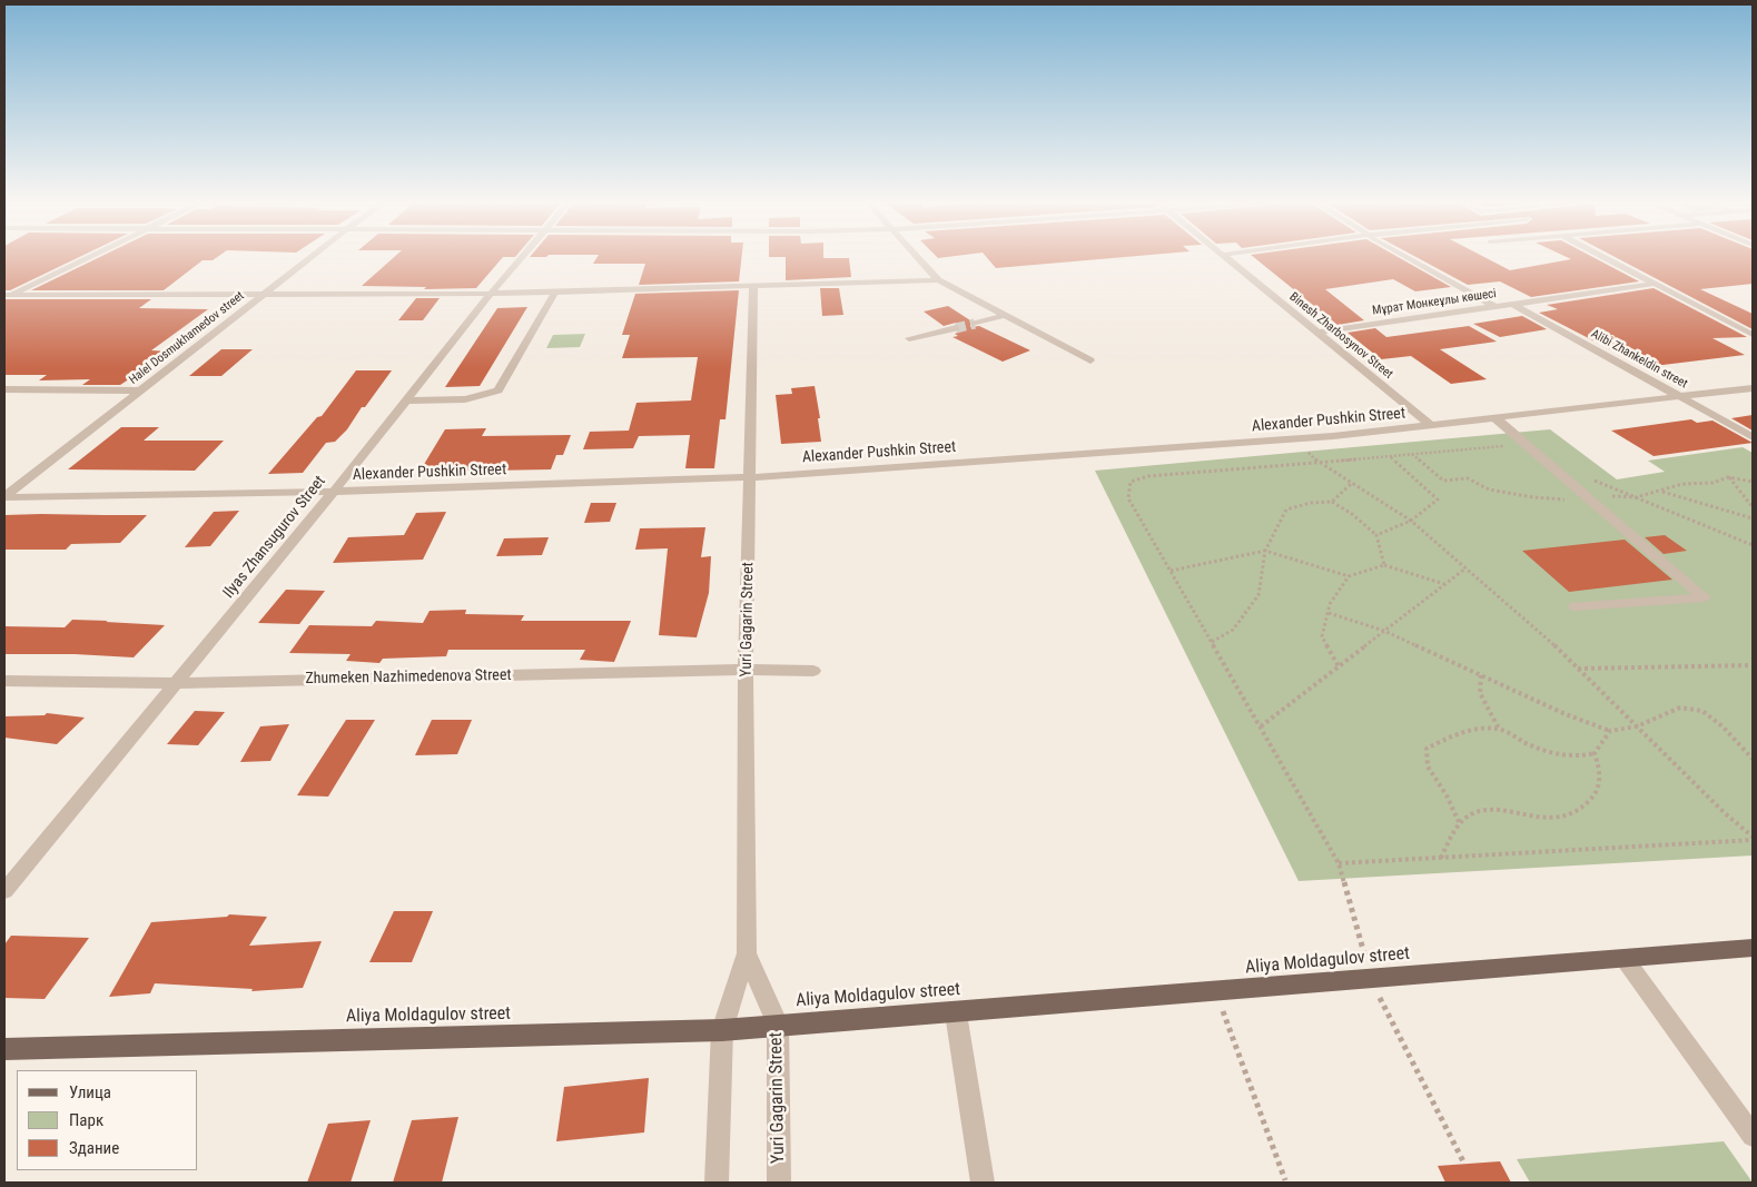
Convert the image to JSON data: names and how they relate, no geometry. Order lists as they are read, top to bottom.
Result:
{
  "streets": {
    "main road": ["Aliya Moldagulov street"],
    "street": [
      "Мұрат Монкеұлы көшесі",
      "Binesh Zharbosynov Street",
      "Halel Dosmukhamedov street",
      "Alibi Zhankeldin street",
      "Alexander Pushkin Street",
      "Ilyas Zhansugurov Street",
      "Yuri Gagarin Street",
      "Zhumeken Nazhimedenova Street"
    ]
  },
  "crossings": [
    ["Мұрат Монкеұлы көшесі", "Binesh Zharbosynov Street"],
    ["Мұрат Монкеұлы көшесі", "Alibi Zhankeldin street"],
    ["Binesh Zharbosynov Street", "Alexander Pushkin Street"],
    ["Halel Dosmukhamedov street", "Alexander Pushkin Street"],
    ["Alibi Zhankeldin street", "Alexander Pushkin Street"],
    ["Alexander Pushkin Street", "Ilyas Zhansugurov Street"],
    ["Alexander Pushkin Street", "Yuri Gagarin Street"],
    ["Ilyas Zhansugurov Street", "Zhumeken Nazhimedenova Street"],
    ["Yuri Gagarin Street", "Zhumeken Nazhimedenova Street"],
    ["Yuri Gagarin Street", "Aliya Moldagulov street"]
  ],
  "legend": ["Улица", "Парк", "Здание"]
}
